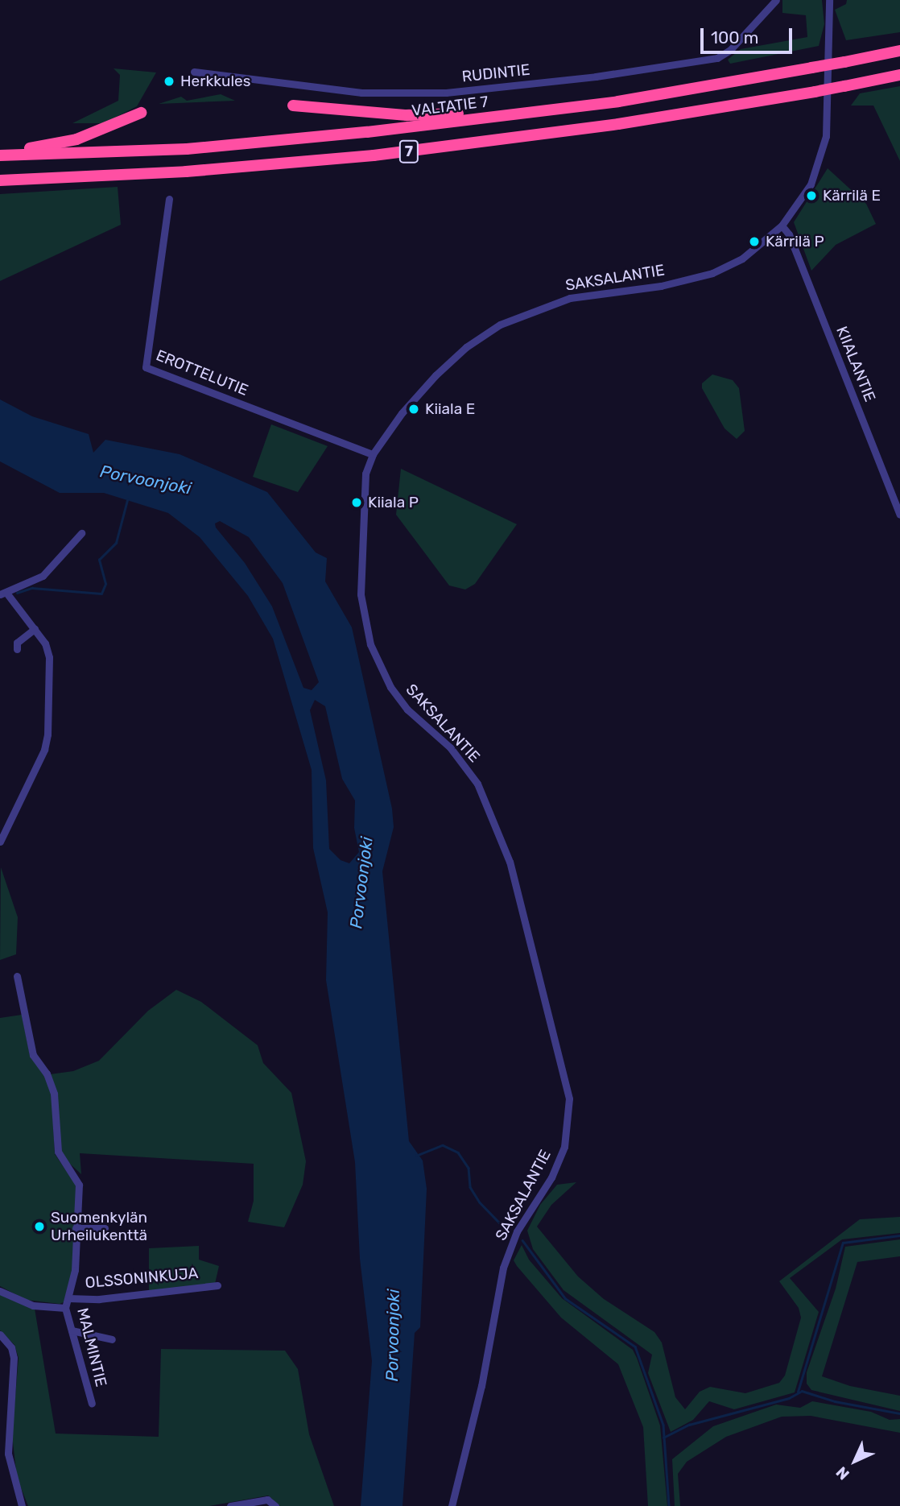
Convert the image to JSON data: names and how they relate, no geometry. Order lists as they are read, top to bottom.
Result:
{
  "streets": {
    "highway": ["VALTATIE 7", "7"],
    "street": [
      "RUDINTIE",
      "SAKSALANTIE",
      "KIIALANTIE",
      "EROTTELUTIE",
      "OLSSONINKUJA",
      "MALMINTIE"
    ]
  },
  "crossings": [
    ["SAKSALANTIE", "KIIALANTIE"],
    ["SAKSALANTIE", "EROTTELUTIE"],
    ["OLSSONINKUJA", "MALMINTIE"]
  ],
  "water": ["Porvoonjoki"],
  "places": [
    "Herkkules",
    "Kärrilä E",
    "Kärrilä P",
    "Kiiala E",
    "Kiiala P",
    "Suomenkylän Urheilukenttä"
  ],
  "scale_bar": "100 m",
  "north": "bottom left"
}
